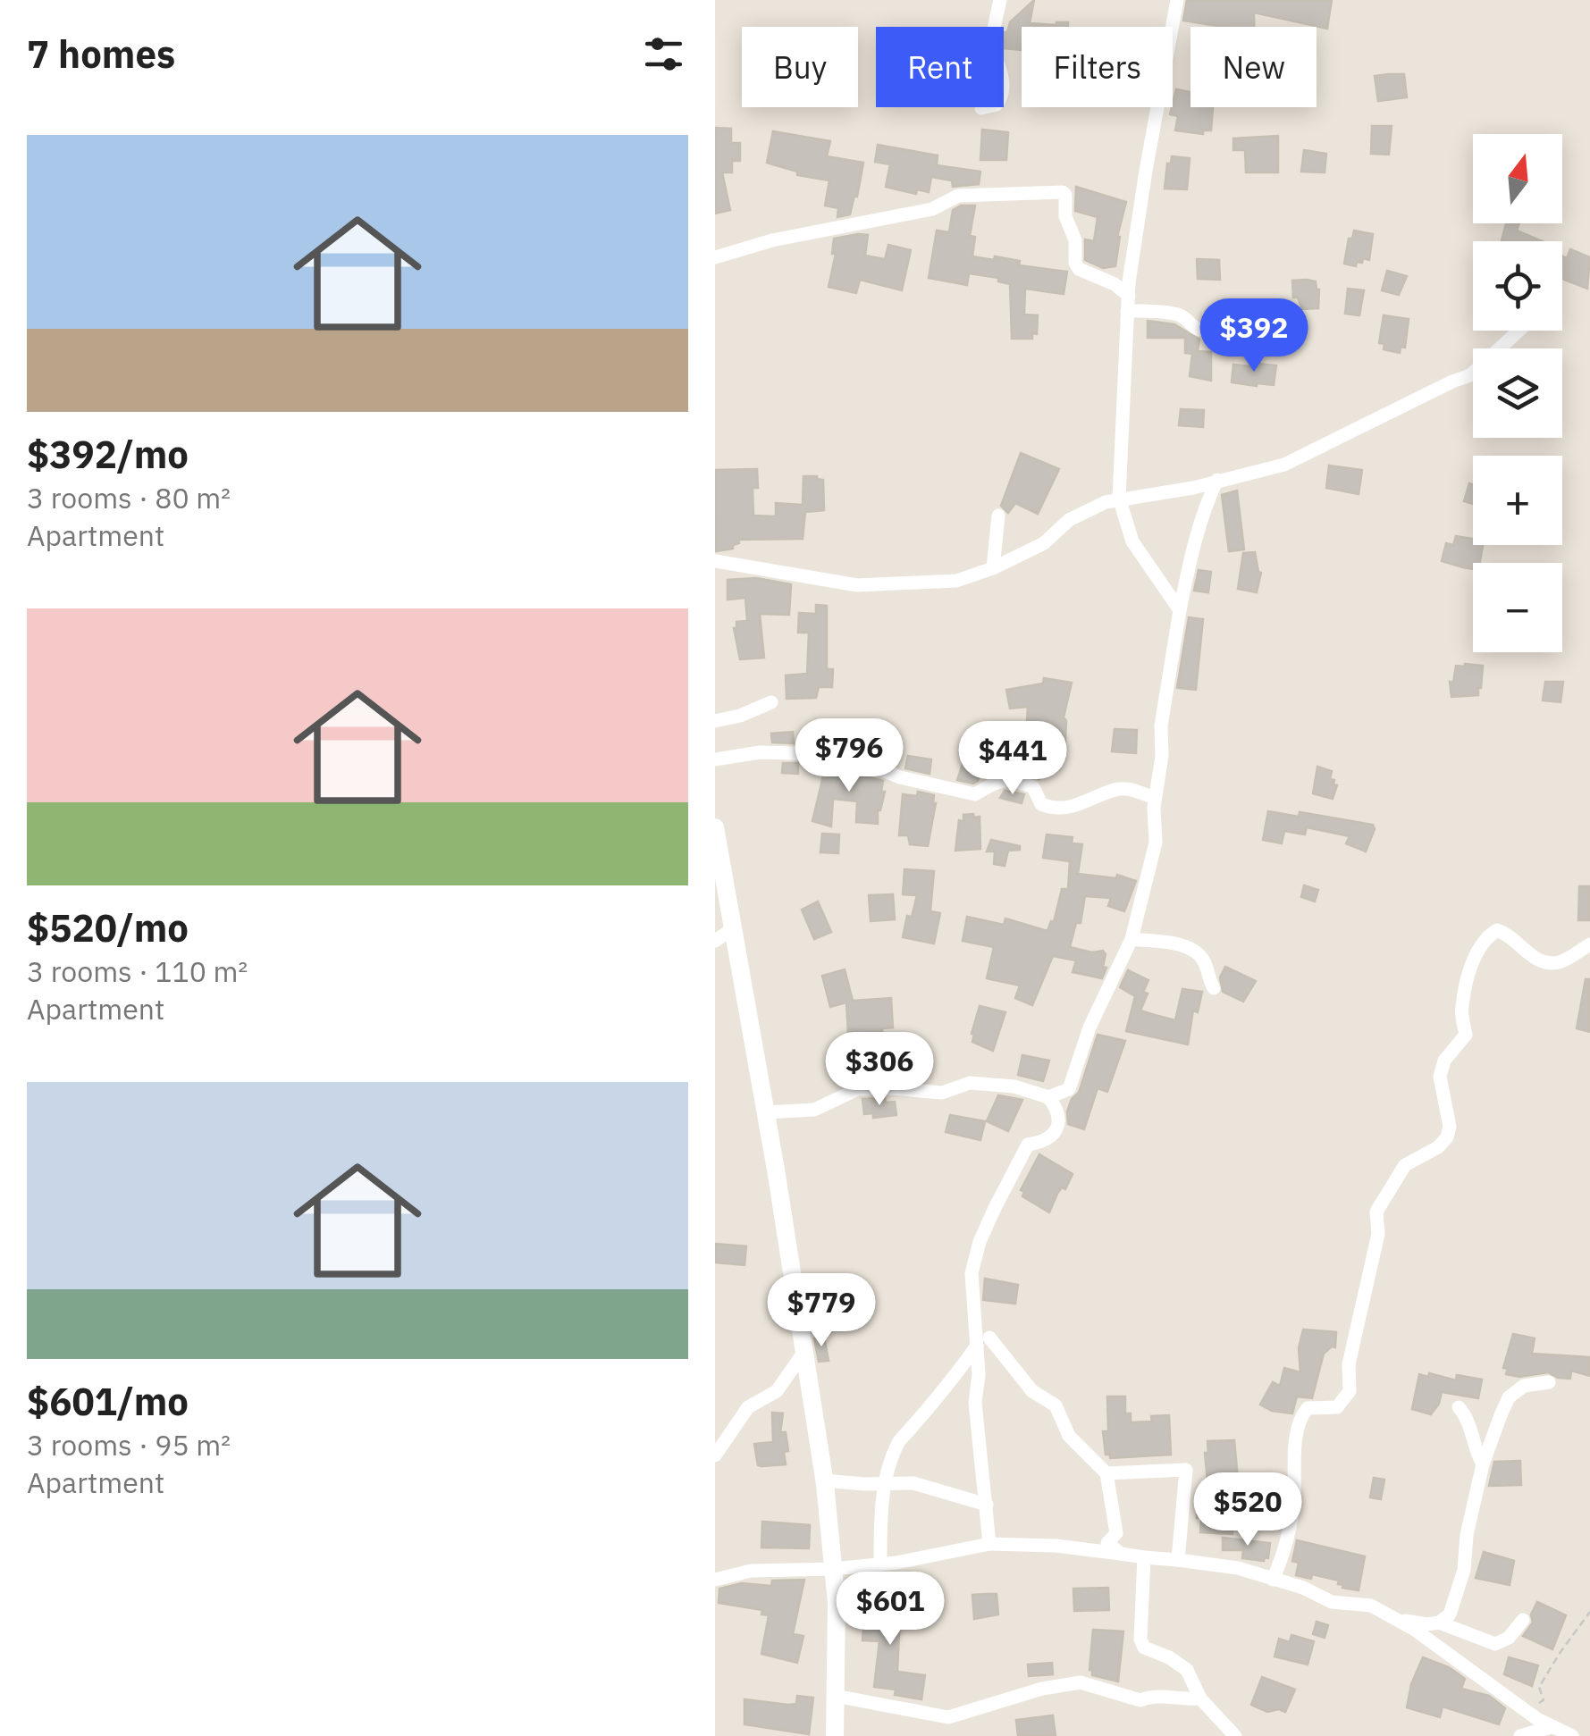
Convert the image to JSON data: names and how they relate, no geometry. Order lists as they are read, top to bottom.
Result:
{
  "north": "top",
  "page": {
    "heading": "7 homes",
    "chip": [
      "Buy",
      "Rent",
      "Filters",
      "New"
    ],
    "list": [
      {
        "name": "$392/mo",
        "note": "3 rooms · 80 m² · Apartment"
      },
      {
        "name": "$520/mo",
        "note": "3 rooms · 110 m² · Apartment"
      },
      {
        "name": "$601/mo",
        "note": "3 rooms · 95 m² · Apartment"
      }
    ],
    "map_buttons": ["+", "−"],
    "price": [
      "$392",
      "$796",
      "$441",
      "$306",
      "$779",
      "$520",
      "$601"
    ]
  }
}
